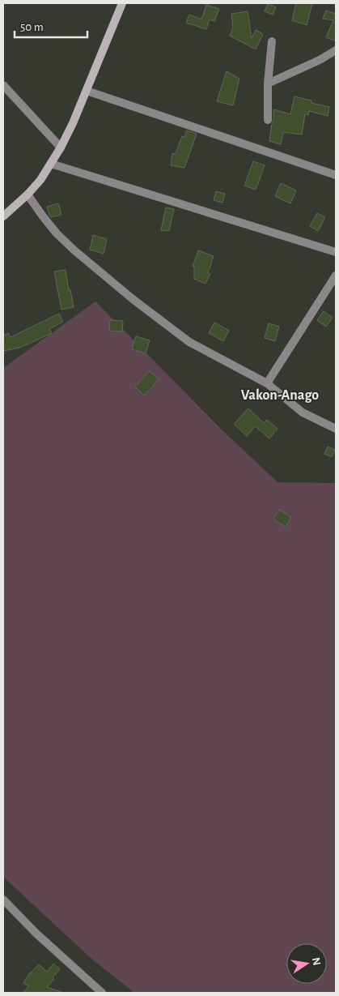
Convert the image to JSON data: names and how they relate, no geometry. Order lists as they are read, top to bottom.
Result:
{
  "districts": ["Vakon-Anago"],
  "scale_bar": "50 m",
  "north": "right"
}
